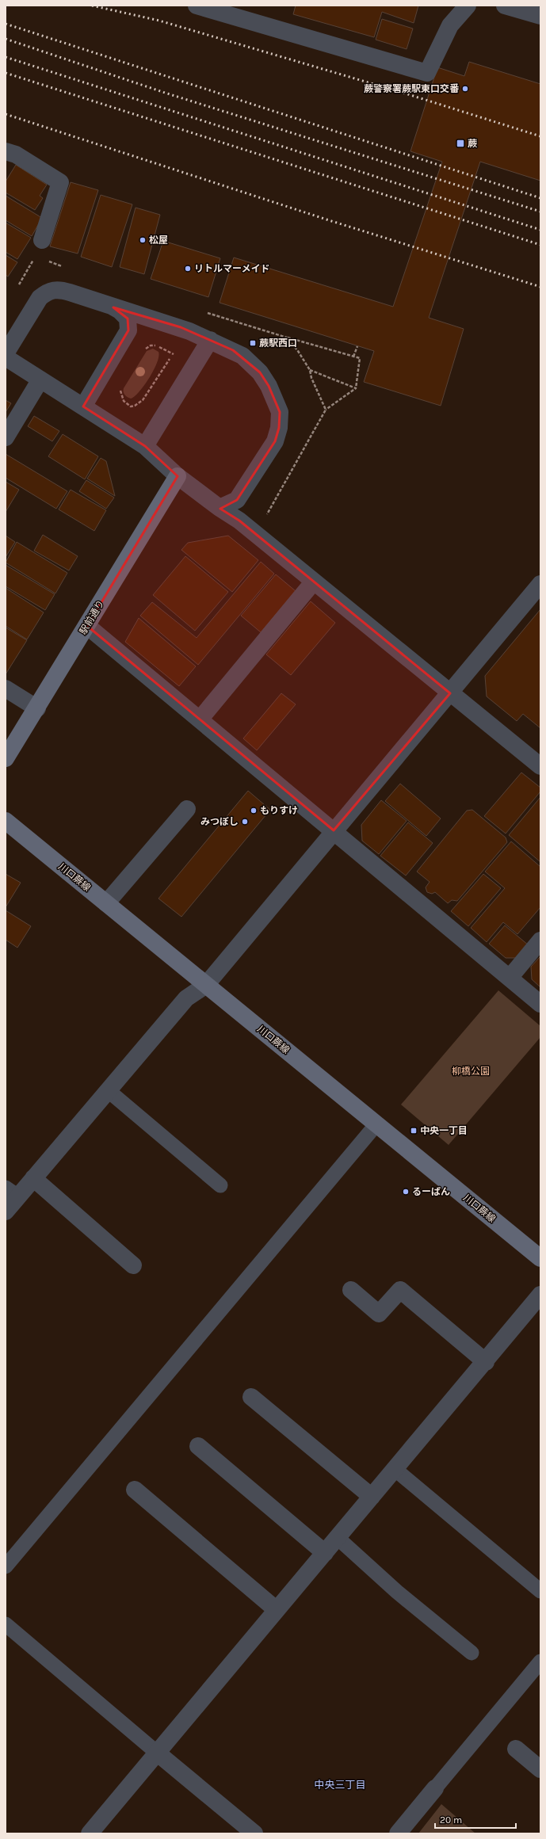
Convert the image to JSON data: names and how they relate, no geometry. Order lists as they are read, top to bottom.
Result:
{
  "streets": {
    "main road": ["駅前通り", "川口蕨線"]
  },
  "districts": ["中央三丁目"],
  "parks": ["柳橋公園"],
  "places": {
    "other": [
      "蕨警察署蕨駅東口交番",
      "松屋",
      "リトルマーメイド",
      "もりすけ",
      "みつぼし",
      "るーぱん"
    ],
    "transit": ["蕨", "蕨駅西口", "中央一丁目"]
  },
  "scale_bar": "20 m"
}
